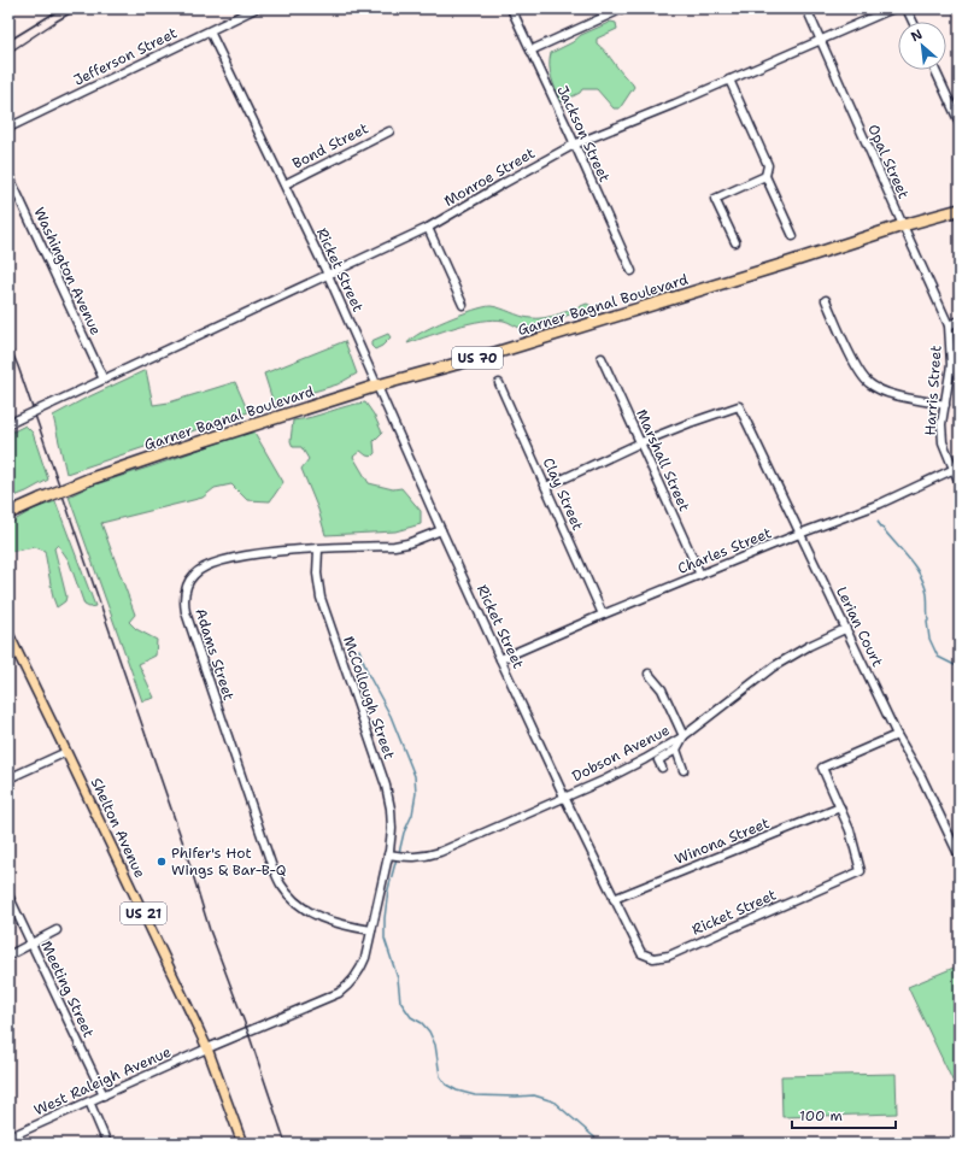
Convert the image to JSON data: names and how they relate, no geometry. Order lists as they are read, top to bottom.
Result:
{
  "streets": {
    "highway": ["Garner Bagnal Boulevard", "US 70"],
    "main road": ["Shelton Avenue", "US 21"],
    "street": [
      "Jefferson Street",
      "Jackson Street",
      "Bond Street",
      "Opal Street",
      "Monroe Street",
      "Ricket Street",
      "Washington Avenue",
      "Harris Street",
      "Marshall Street",
      "Clay Street",
      "Charles Street",
      "Lerian Court",
      "Adams Street",
      "McCollough Street",
      "Dobson Avenue",
      "Winona Street",
      "Meeting Street",
      "West Raleigh Avenue"
    ]
  },
  "crossings": [
    ["Jefferson Street", "Ricket Street"],
    ["Jackson Street", "Monroe Street"],
    ["Bond Street", "Ricket Street"],
    ["Opal Street", "Monroe Street"],
    ["Opal Street", "Garner Bagnal Boulevard"],
    ["Opal Street", "Harris Street"],
    ["Monroe Street", "Ricket Street"],
    ["Monroe Street", "Washington Avenue"],
    ["Ricket Street", "Garner Bagnal Boulevard"],
    ["Ricket Street", "Charles Street"],
    ["Ricket Street", "Adams Street"],
    ["Ricket Street", "Dobson Avenue"],
    ["Ricket Street", "Winona Street"],
    ["Harris Street", "Charles Street"],
    ["Marshall Street", "Charles Street"],
    ["Marshall Street", "Lerian Court"],
    ["Clay Street", "Charles Street"],
    ["Charles Street", "Lerian Court"],
    ["Lerian Court", "Dobson Avenue"],
    ["Adams Street", "McCollough Street"],
    ["Adams Street", "West Raleigh Avenue"],
    ["McCollough Street", "Dobson Avenue"],
    ["McCollough Street", "West Raleigh Avenue"],
    ["Shelton Avenue", "West Raleigh Avenue"],
    ["Meeting Street", "West Raleigh Avenue"]
  ],
  "places": ["Phifer's Hot Wings & Bar-B-Q"],
  "scale_bar": "100 m",
  "north": "top left"
}
